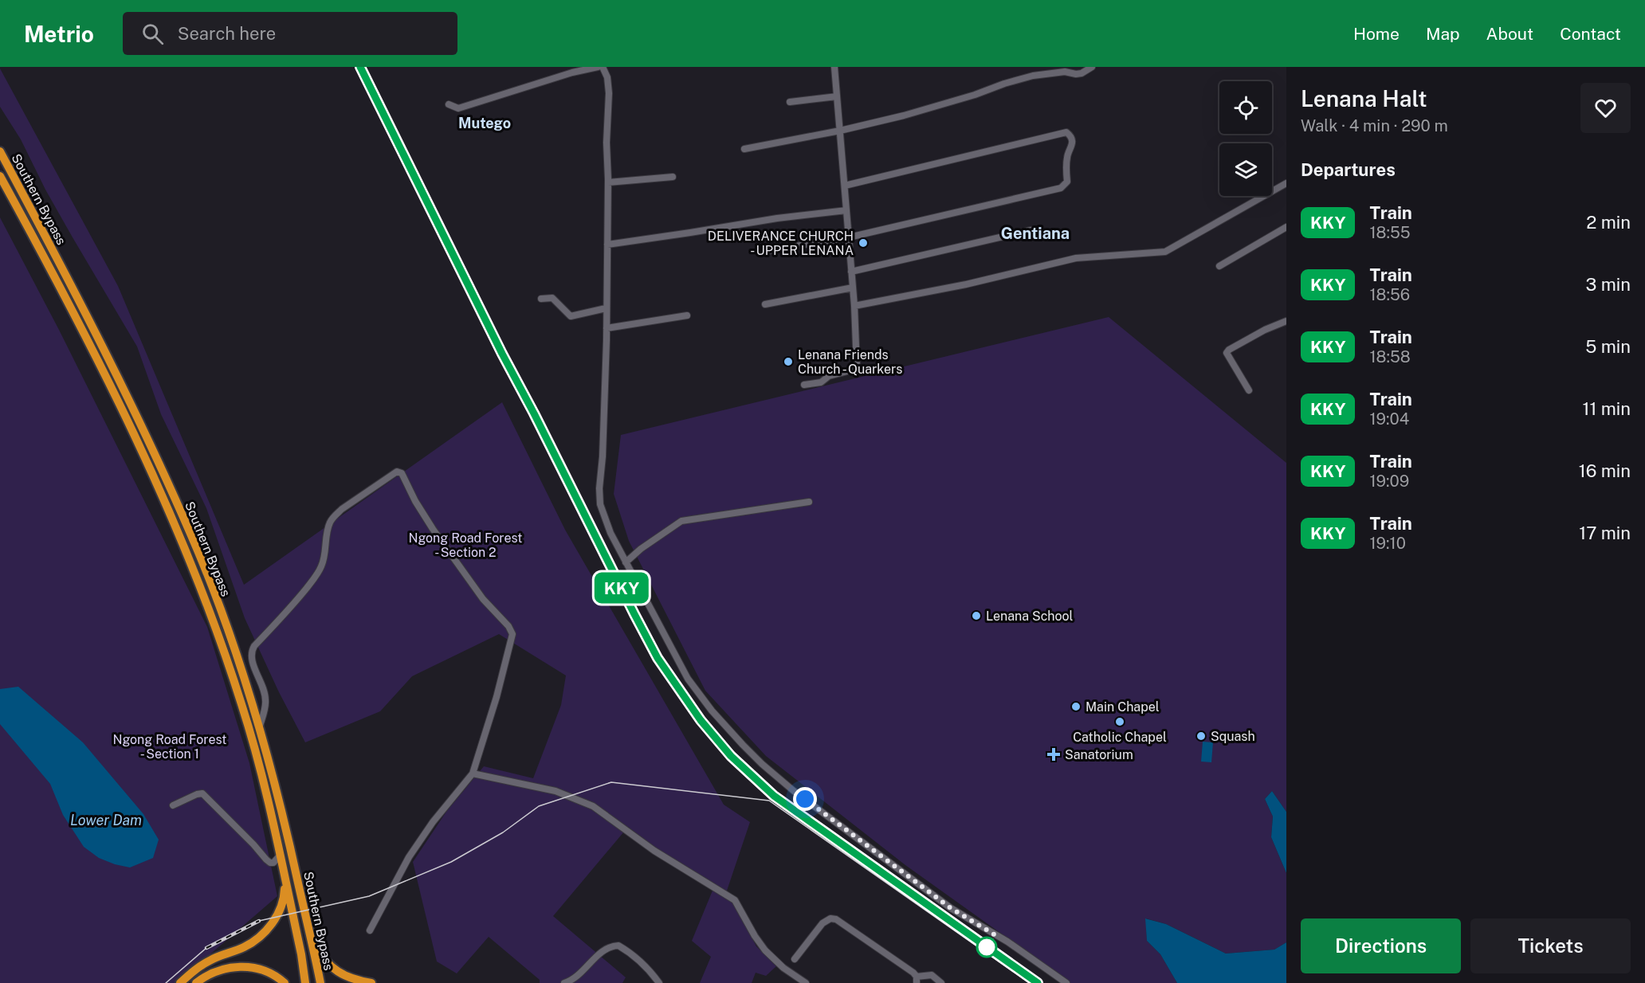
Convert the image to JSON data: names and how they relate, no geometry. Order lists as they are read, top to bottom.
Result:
{
  "streets": {
    "highway": ["Southern Bypass"]
  },
  "districts": ["Mutego", "Gentiana"],
  "water": ["Lower Dam"],
  "parks": ["Ngong Road Forest - Section 2", "Ngong Road Forest - Section 1"],
  "places": {
    "other": [
      "DELIVERANCE CHURCH - UPPER LENANA",
      "Lenana Friends Church - Quarkers",
      "Lenana School",
      "Main Chapel",
      "Catholic Chapel",
      "Squash"
    ],
    "health": ["Sanatorium"]
  },
  "page": {
    "header": "Metrio",
    "search": "Search here",
    "nav": [
      "Home",
      "Map",
      "About",
      "Contact"
    ],
    "on_map": "KKY",
    "heading": [
      ["Lenana Halt", "Walk · 4 min · 290 m"],
      "Departures"
    ],
    "list": [
      {
        "mark": "KKY",
        "name": "Train",
        "note": "18:55",
        "value": "2 min"
      },
      {
        "mark": "KKY",
        "name": "Train",
        "note": "18:56",
        "value": "3 min"
      },
      {
        "mark": "KKY",
        "name": "Train",
        "note": "18:58",
        "value": "5 min"
      },
      {
        "mark": "KKY",
        "name": "Train",
        "note": "19:04",
        "value": "11 min"
      },
      {
        "mark": "KKY",
        "name": "Train",
        "note": "19:09",
        "value": "16 min"
      },
      {
        "mark": "KKY",
        "name": "Train",
        "note": "19:10",
        "value": "17 min"
      }
    ],
    "buttons": ["Directions", "Tickets"]
  }
}
